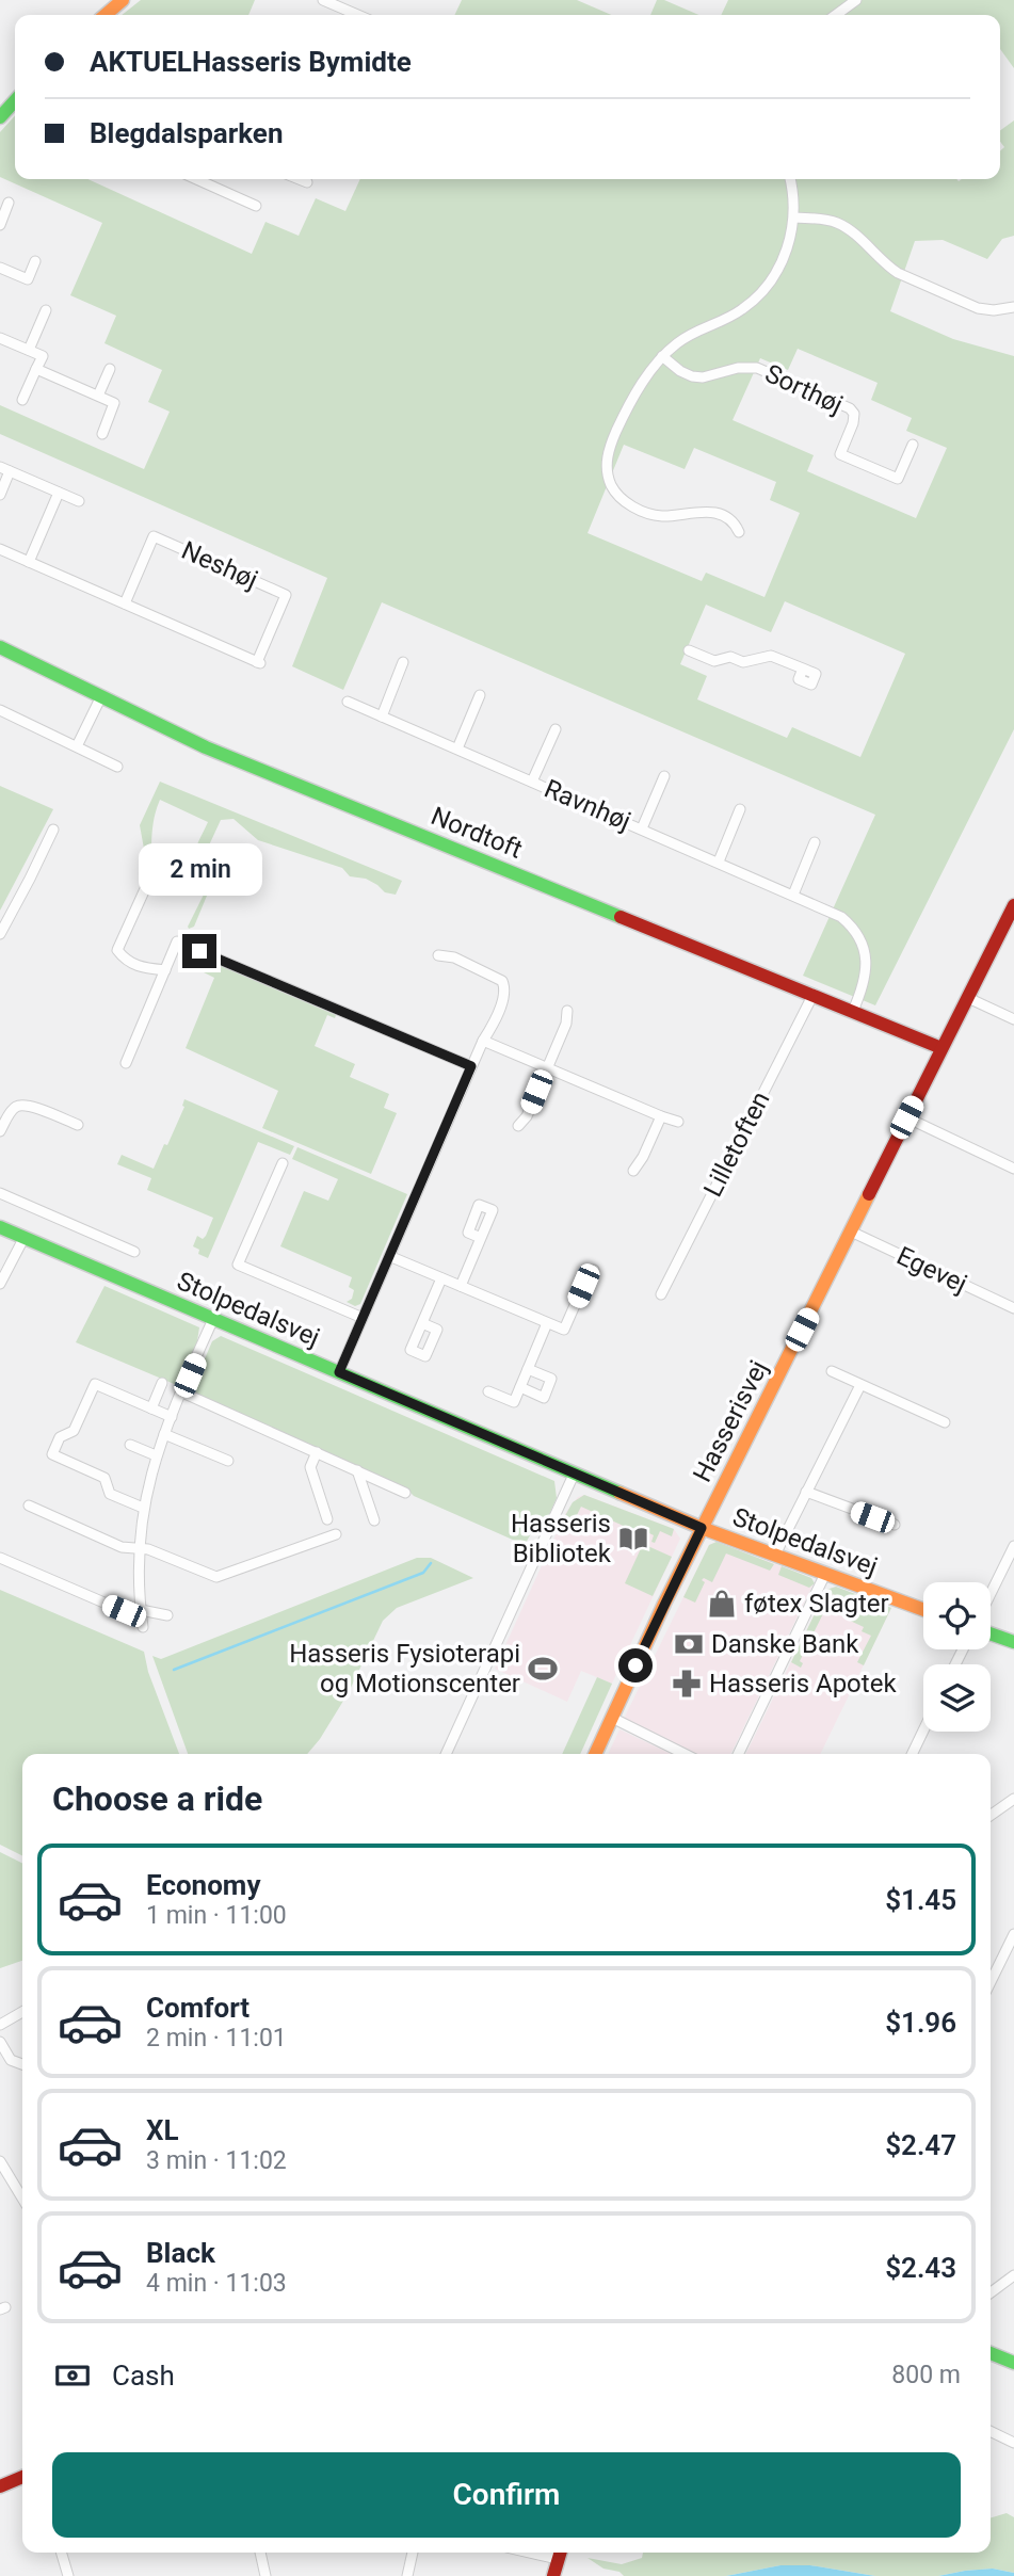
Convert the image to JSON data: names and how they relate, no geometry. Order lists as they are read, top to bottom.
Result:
{
  "streets": {
    "street": [
      "Sorthøj",
      "Neshøj",
      "Ravnhøj",
      "Nordtoft",
      "Lilletoften",
      "Egevej",
      "Stolpedalsvej",
      "Hasserisvej"
    ]
  },
  "crossings": [
    ["Ravnhøj", "Nordtoft"],
    ["Nordtoft", "Lilletoften"],
    ["Nordtoft", "Hasserisvej"],
    ["Egevej", "Hasserisvej"],
    ["Stolpedalsvej", "Hasserisvej"]
  ],
  "places": {
    "library": ["Hasseris Bibliotek"],
    "shop": ["føtex Slagter"],
    "bank": ["Danske Bank"],
    "sports": ["Hasseris Fysioterapi og Motionscenter"],
    "pharmacy": ["Hasseris Apotek"]
  },
  "page": {
    "banner": ["AKTUELHasseris Bymidte", "Blegdalsparken"],
    "bubble": "2 min",
    "heading": "Choose a ride",
    "list": [
      {
        "name": "Economy",
        "note": "1 min · 11:00",
        "value": "$1.45"
      },
      {
        "name": "Comfort",
        "note": "2 min · 11:01",
        "value": "$1.96"
      },
      {
        "name": "XL",
        "note": "3 min · 11:02",
        "value": "$2.47"
      },
      {
        "name": "Black",
        "note": "4 min · 11:03",
        "value": "$2.43"
      }
    ],
    "pay": ["Cash", "800 m"],
    "buttons": "Confirm"
  }
}
